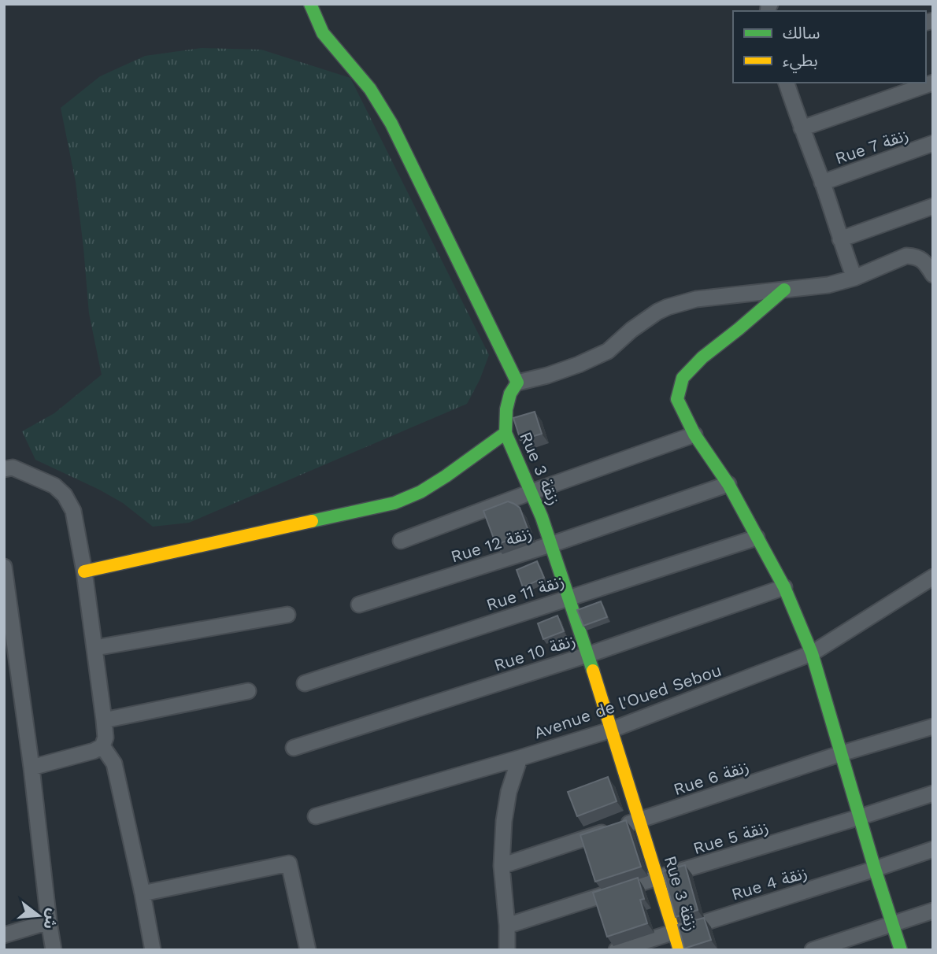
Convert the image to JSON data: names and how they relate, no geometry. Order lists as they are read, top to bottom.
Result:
{
  "streets": {
    "street": [
      "Rue 7 زنقة",
      "Rue 3 زنقة",
      "Rue 12 زنقة",
      "Rue 11 زنقة",
      "Rue 10 زنقة",
      "Avenue de l'Oued Sebou",
      "Rue 6 زنقة",
      "Rue 5 زنقة",
      "Rue 4 زنقة"
    ]
  },
  "crossings": [
    ["Rue 3 زنقة", "Rue 12 زنقة"],
    ["Rue 3 زنقة", "Rue 11 زنقة"],
    ["Rue 3 زنقة", "Rue 10 زنقة"],
    ["Rue 3 زنقة", "Avenue de l'Oued Sebou"],
    ["Rue 3 زنقة", "Rue 6 زنقة"],
    ["Rue 3 زنقة", "Rue 5 زنقة"],
    ["Rue 3 زنقة", "Rue 4 زنقة"]
  ],
  "legend": ["سالك", "بطيء"],
  "north": "right"
}
